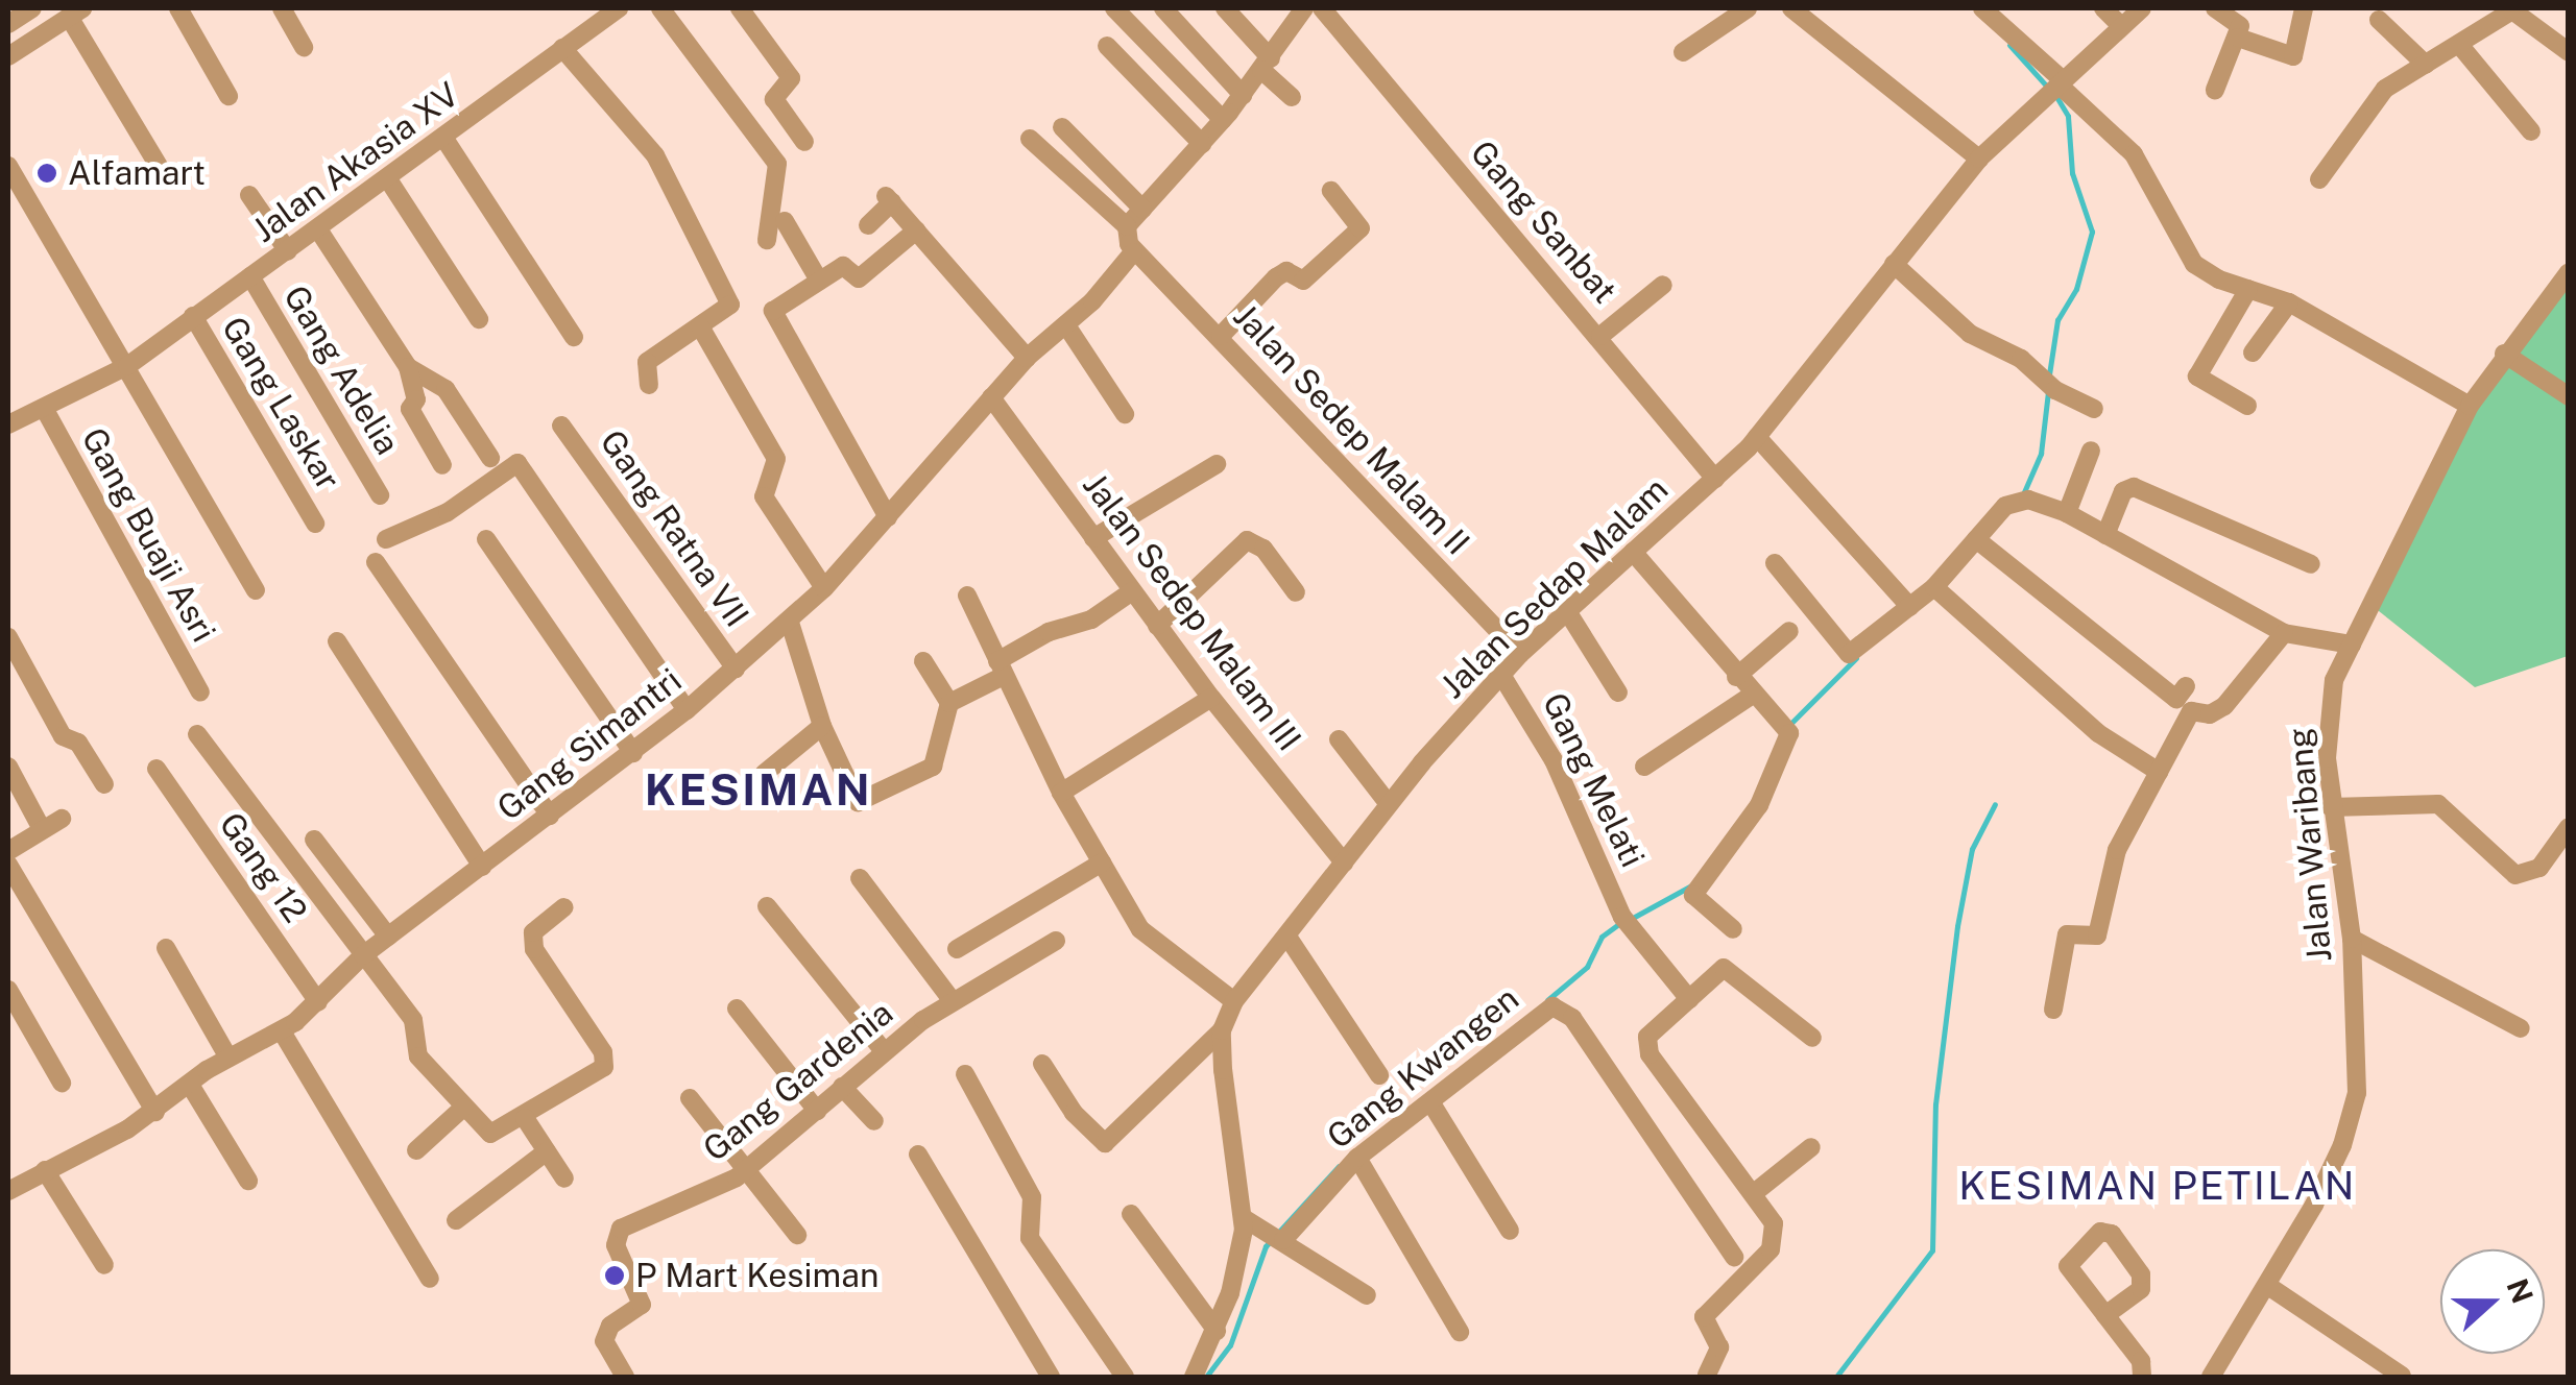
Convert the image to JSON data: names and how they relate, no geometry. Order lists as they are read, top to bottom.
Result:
{
  "streets": {
    "street": [
      "Jalan Akasia XV",
      "Gang Sanbat",
      "Gang Adelia",
      "Gang Laskar",
      "Jalan Sedep Malam II",
      "Gang Ratna VII",
      "Gang Buaji Asri",
      "Jalan Sedap Malam",
      "Jalan Sedep Malam III",
      "Gang Simantri",
      "Gang Melati",
      "Jalan Waribang",
      "Gang 12",
      "Gang Kwangen",
      "Gang Gardenia"
    ]
  },
  "crossings": [
    ["Jalan Akasia XV", "Gang Adelia"],
    ["Jalan Akasia XV", "Gang Laskar"],
    ["Jalan Akasia XV", "Gang Buaji Asri"],
    ["Gang Sanbat", "Jalan Sedap Malam"],
    ["Jalan Sedep Malam II", "Jalan Sedap Malam"],
    ["Jalan Sedep Malam II", "Gang Simantri"],
    ["Gang Ratna VII", "Gang Simantri"],
    ["Jalan Sedap Malam", "Jalan Sedep Malam III"],
    ["Jalan Sedap Malam", "Gang Melati"],
    ["Jalan Sedep Malam III", "Gang Simantri"],
    ["Gang Simantri", "Gang 12"]
  ],
  "districts": ["KESIMAN", "KESIMAN PETILAN"],
  "places": ["Alfamart", "P Mart Kesiman"],
  "north": "right"
}
